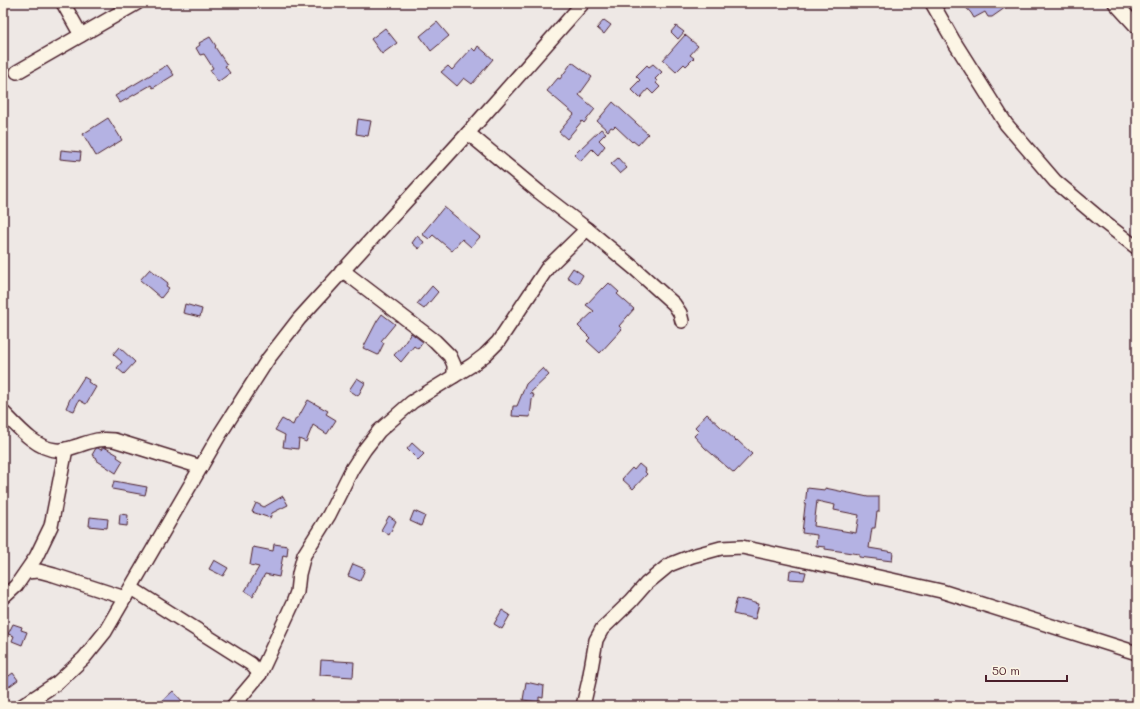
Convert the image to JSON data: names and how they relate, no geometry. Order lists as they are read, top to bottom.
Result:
{
  "scale_bar": "50 m"
}
